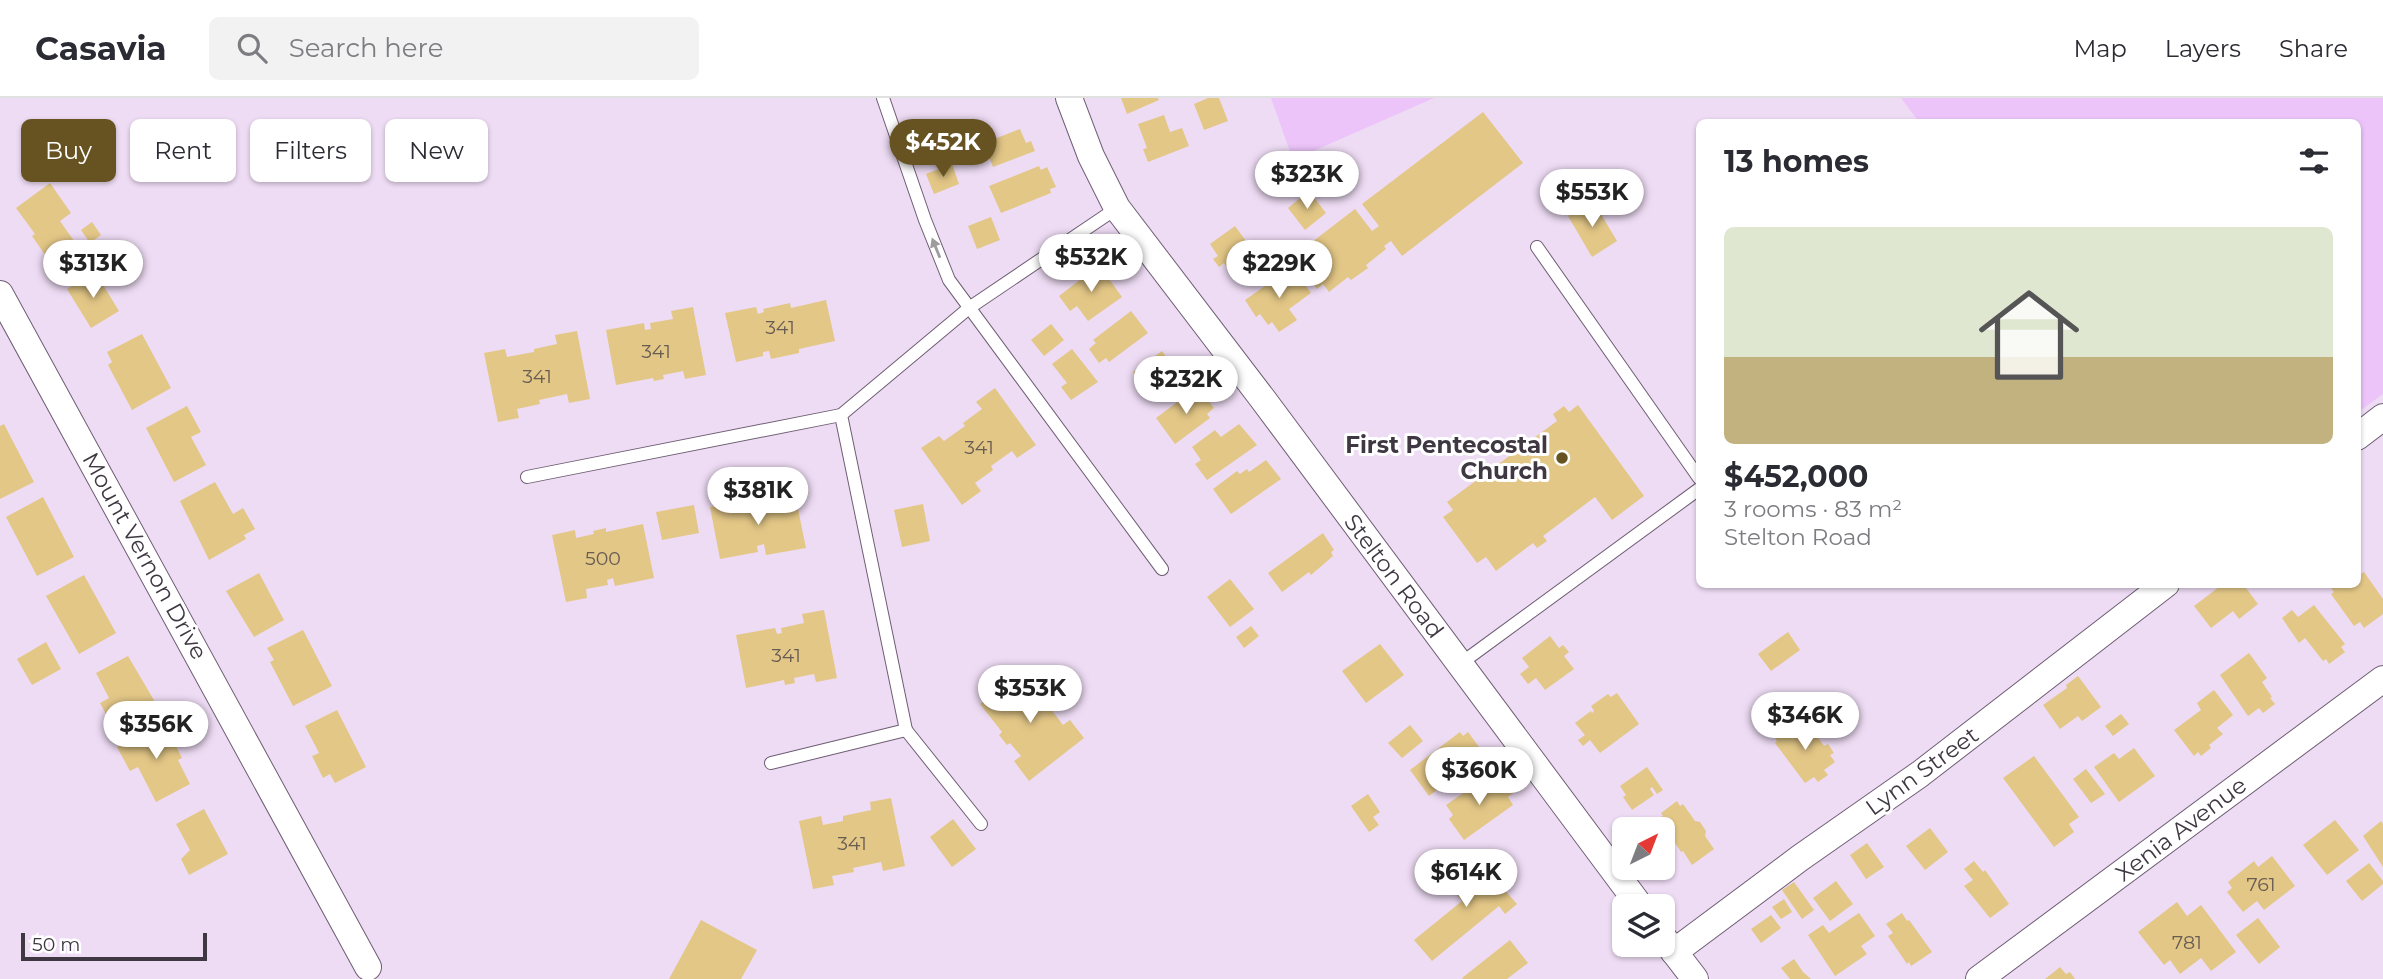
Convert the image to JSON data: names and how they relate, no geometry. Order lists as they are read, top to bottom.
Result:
{
  "streets": {
    "street": [
      "Mount Vernon Drive",
      "Stelton Road",
      "Lynn Street",
      "Xenia Avenue"
    ]
  },
  "places": ["First Pentecostal Church"],
  "house_numbers": [
    "341",
    "341",
    "341",
    "341",
    "500",
    "341",
    "341",
    "761",
    "781"
  ],
  "scale_bar": "50 m",
  "north": "top right",
  "page": {
    "header": "Casavia",
    "search": "Search here",
    "nav": ["Map", "Layers", "Share"],
    "price": [
      "$452K",
      "$323K",
      "$553K",
      "$532K",
      "$313K",
      "$229K",
      "$232K",
      "$381K",
      "$353K",
      "$346K",
      "$356K",
      "$360K",
      "$614K"
    ],
    "chip": [
      "Buy",
      "Rent",
      "Filters",
      "New"
    ],
    "heading": "13 homes",
    "list": [
      {
        "name": "$452,000",
        "note": "3 rooms · 83 m² · Stelton Road"
      }
    ],
    "scale": "50 m"
  }
}
